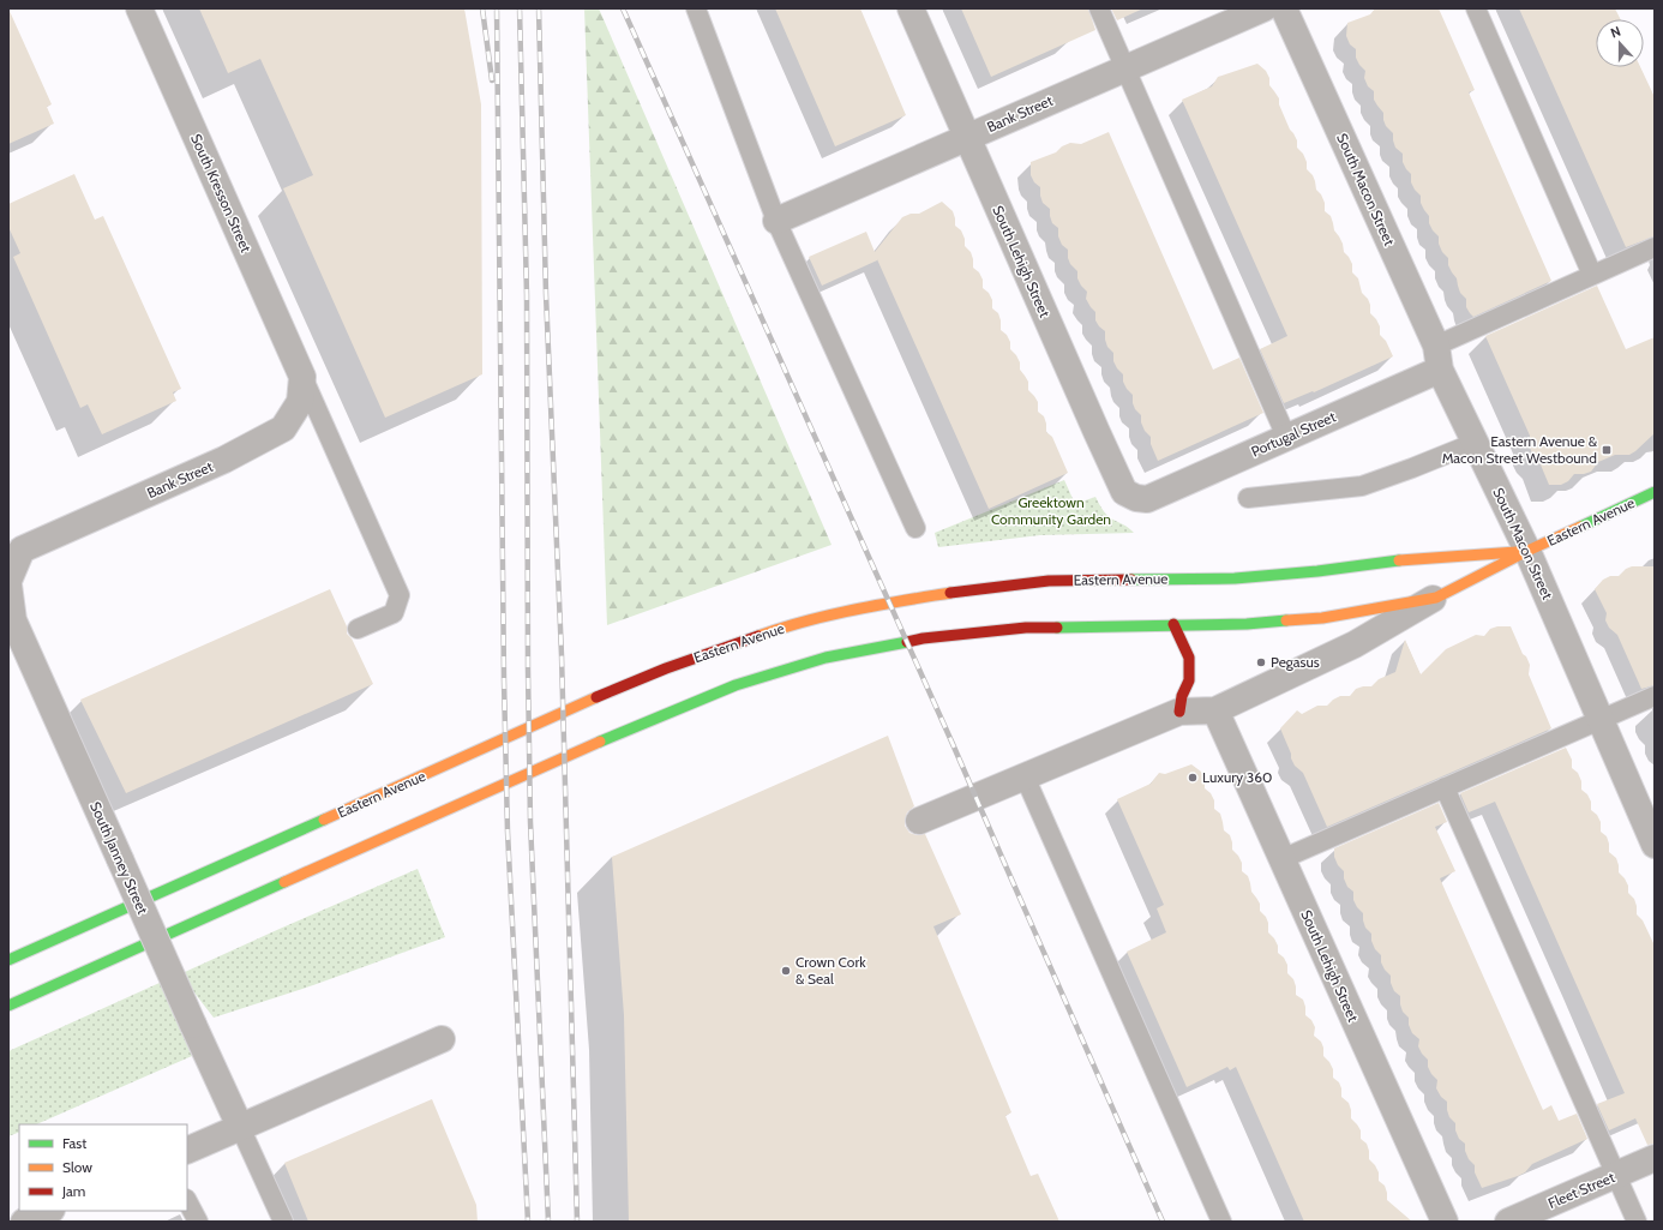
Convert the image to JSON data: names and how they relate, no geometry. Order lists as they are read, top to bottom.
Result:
{
  "streets": {
    "main road": ["Eastern Avenue"],
    "street": [
      "Bank Street",
      "South Macon Street",
      "South Kresson Street",
      "South Lehigh Street",
      "Portugal Street",
      "South Janney Street",
      "Fleet Street"
    ]
  },
  "crossings": [
    ["Bank Street", "South Kresson Street"],
    ["Bank Street", "South Lehigh Street"],
    ["Bank Street", "South Janney Street"],
    ["South Macon Street", "Portugal Street"],
    ["South Macon Street", "Eastern Avenue"],
    ["South Lehigh Street", "Portugal Street"],
    ["South Lehigh Street", "Eastern Avenue"]
  ],
  "parks": ["Greektown Community Garden"],
  "places": {
    "transit": ["Eastern Avenue & Macon Street Westbound"],
    "other": ["Pegasus", "Luxury 360", "Crown Cork & Seal"]
  },
  "legend": ["Fast", "Slow", "Jam"],
  "north": "top"
}
